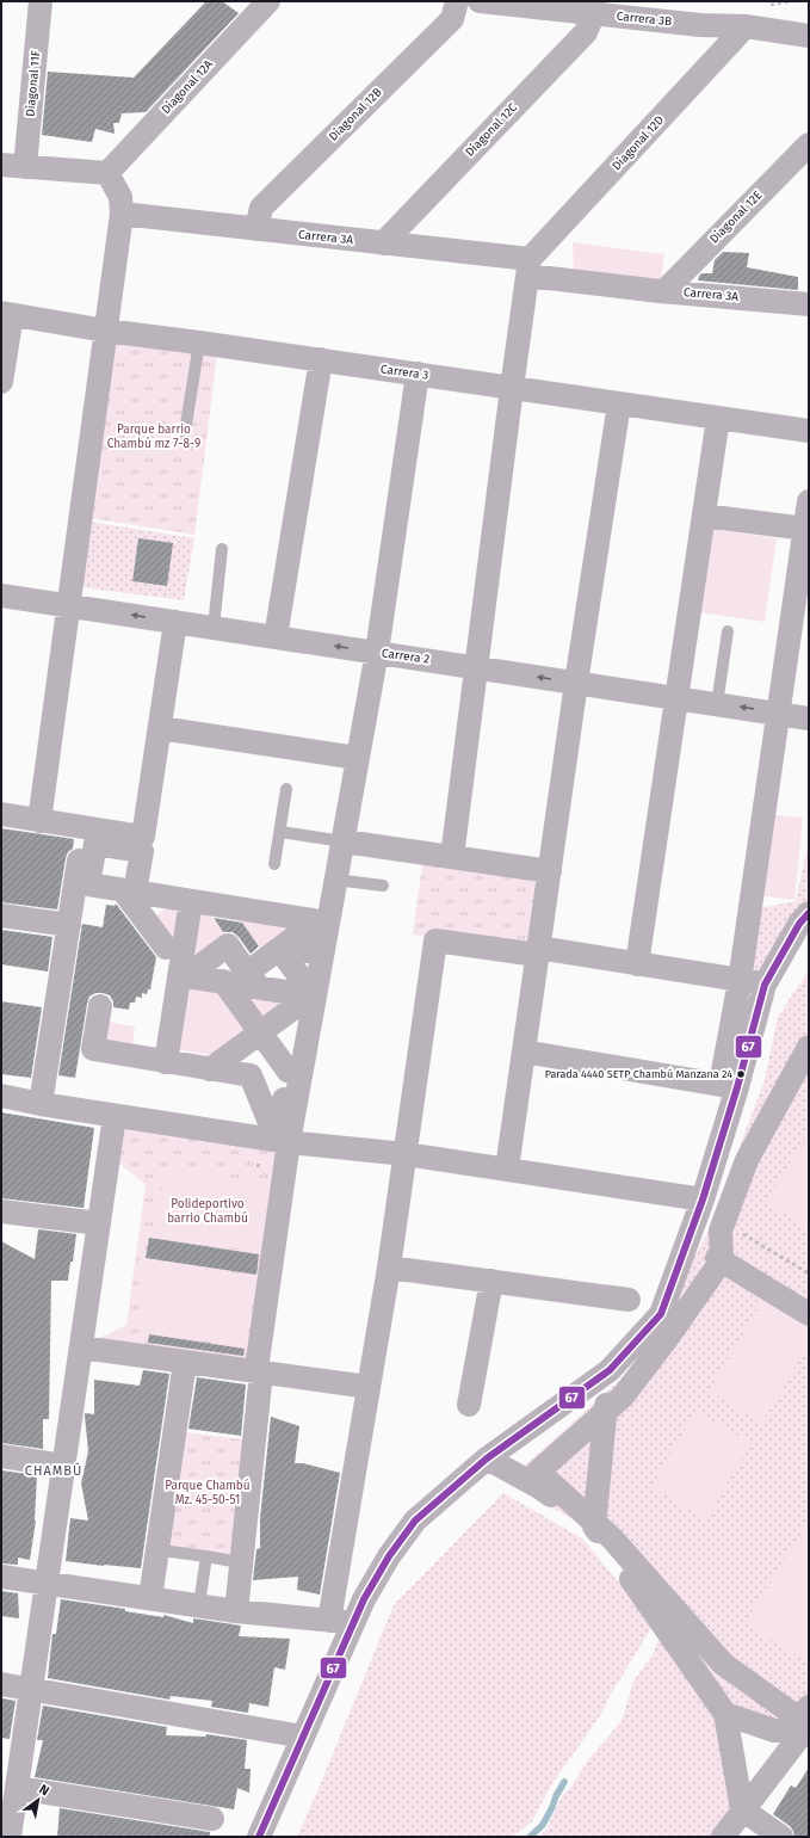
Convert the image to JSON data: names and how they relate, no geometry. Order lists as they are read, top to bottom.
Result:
{
  "streets": {
    "street": [
      "Carrera 3B",
      "Diagonal 11F",
      "Diagonal 12A",
      "Diagonal 12B",
      "Diagonal 12C",
      "Diagonal 12D",
      "Diagonal 12E",
      "Carrera 3A",
      "Carrera 3",
      "Carrera 2"
    ]
  },
  "crossings": [
    ["Carrera 3B", "Diagonal 12C"],
    ["Carrera 3B", "Diagonal 12D"],
    ["Diagonal 12B", "Carrera 3A"],
    ["Diagonal 12C", "Carrera 3A"],
    ["Diagonal 12D", "Carrera 3A"],
    ["Diagonal 12E", "Carrera 3A"]
  ],
  "districts": ["CHAMBÚ"],
  "parks": ["Parque barrio Chambú mz 7-8-9", "Polideportivo barrio Chambú", "Parque Chambú Mz. 45-50-51"],
  "places": ["Parada 4440 SETP Chambú Manzana 24"],
  "lines": ["transit line 67"],
  "north": "top right"
}
